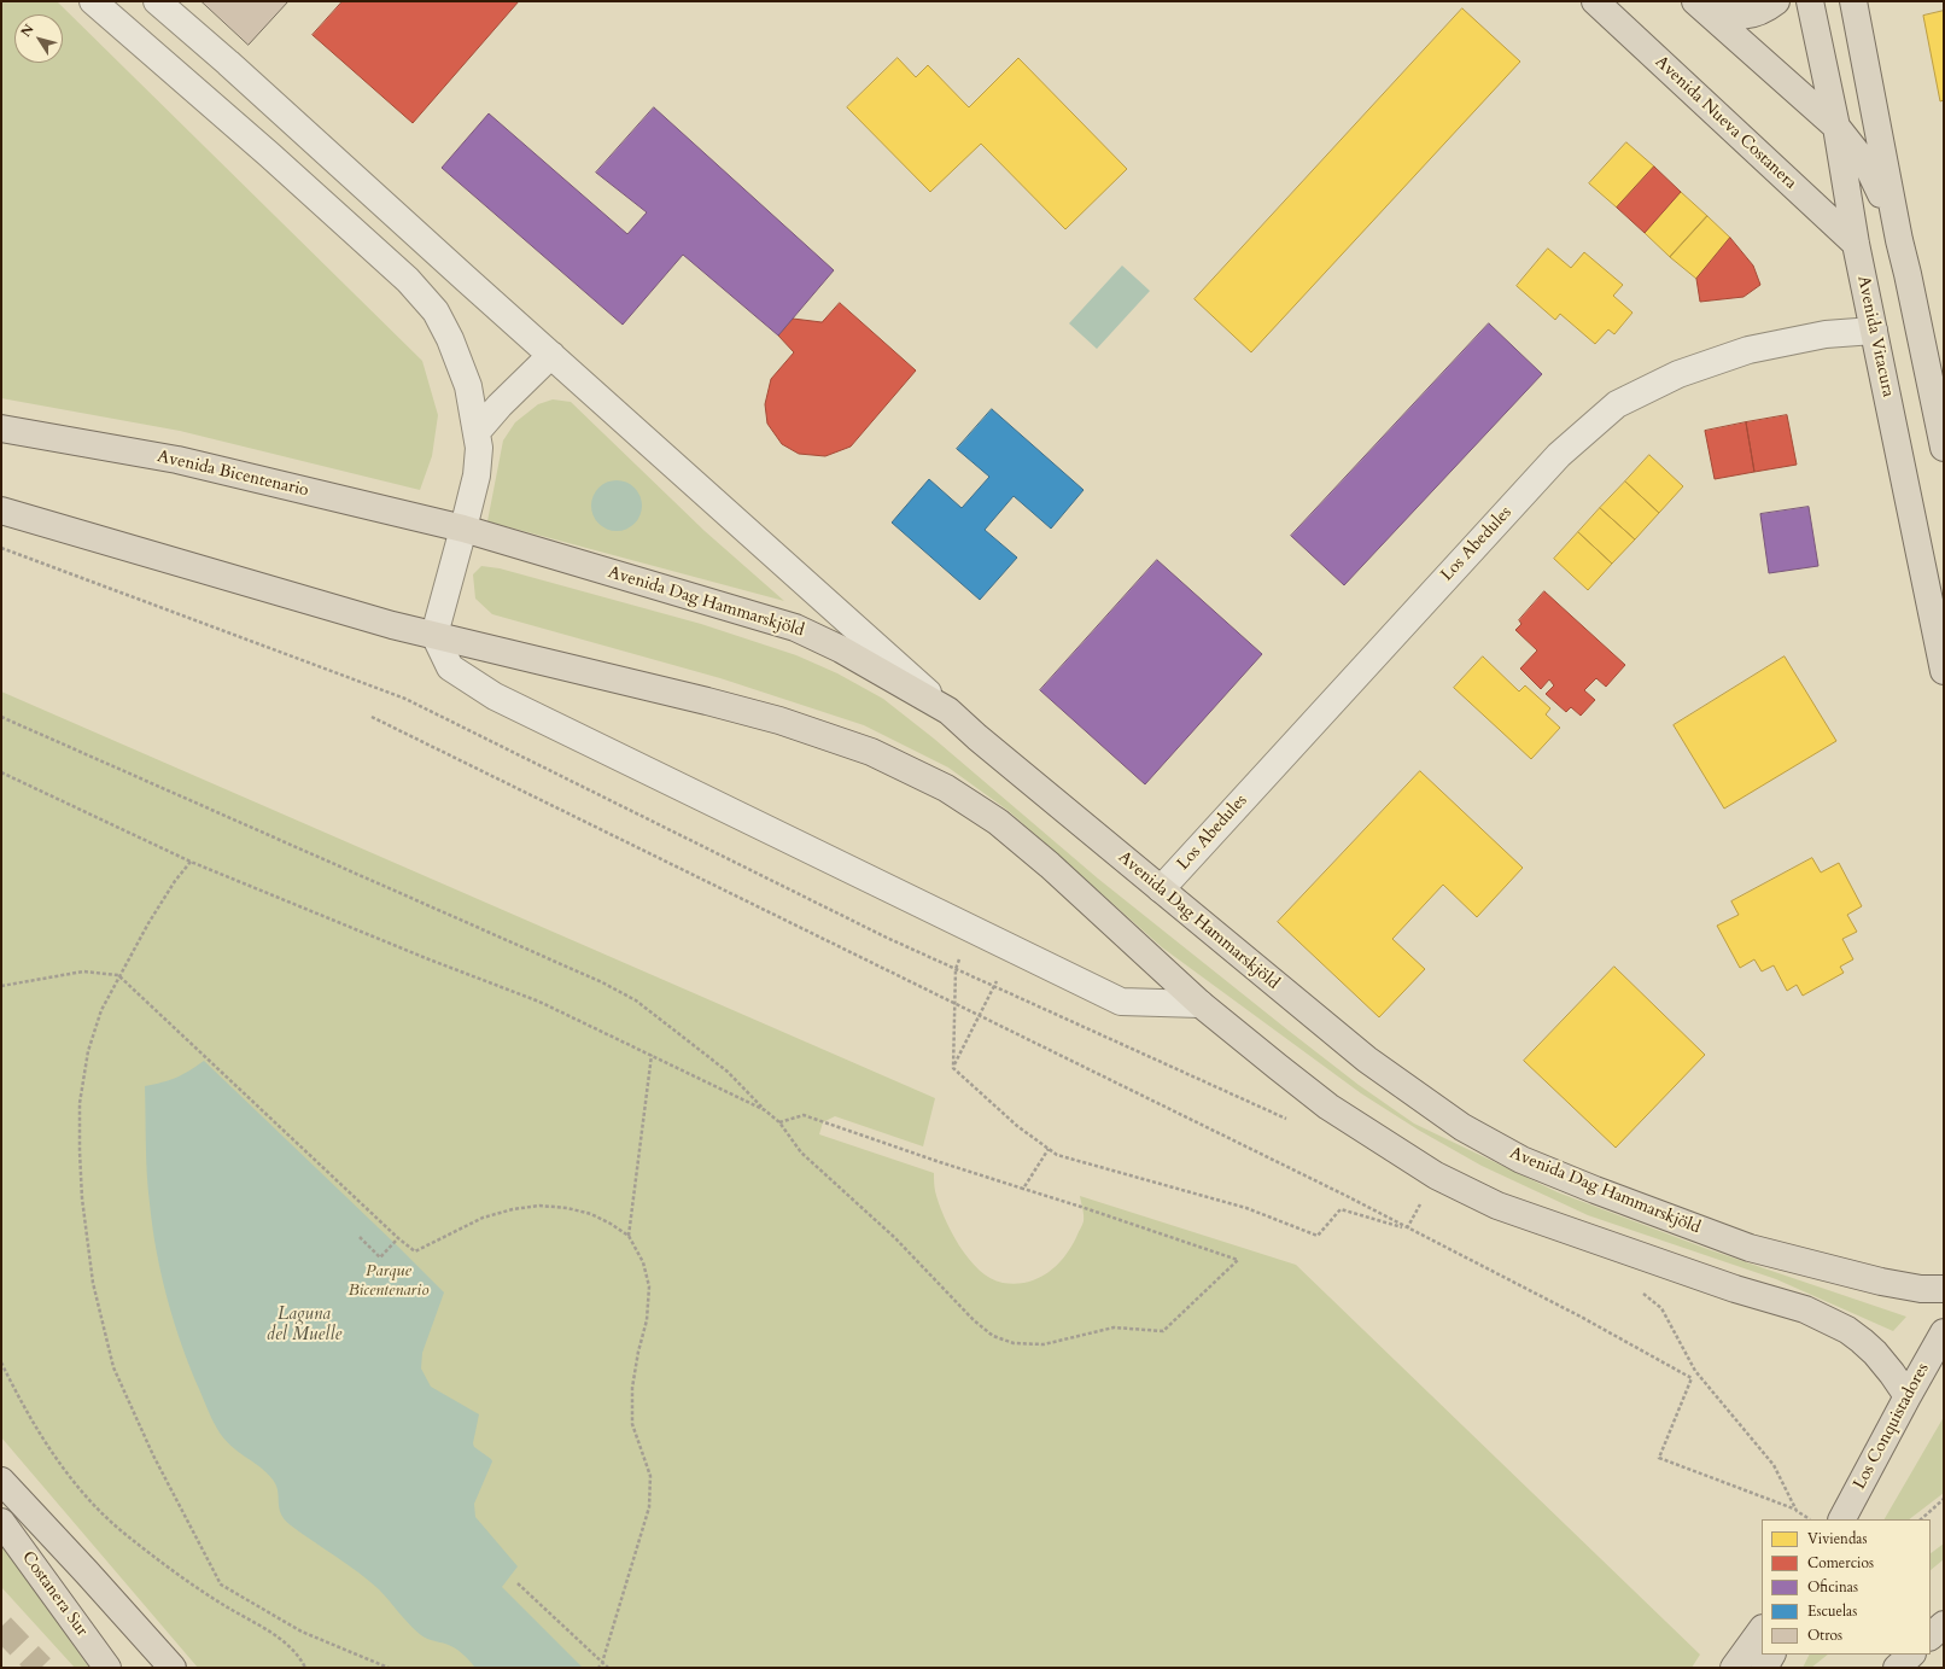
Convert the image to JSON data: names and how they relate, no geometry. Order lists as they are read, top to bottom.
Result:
{
  "streets": {
    "main road": [
      "Avenida Nueva Costanera",
      "Avenida Vitacura",
      "Avenida Bicentenario",
      "Avenida Dag Hammarskjöld",
      "Los Conquistadores",
      "Costanera Sur"
    ],
    "street": ["Los Abedules"]
  },
  "crossings": [
    ["Avenida Nueva Costanera", "Avenida Vitacura"],
    ["Avenida Vitacura", "Los Abedules"],
    ["Avenida Bicentenario", "Avenida Dag Hammarskjöld"],
    ["Los Abedules", "Avenida Dag Hammarskjöld"]
  ],
  "water": ["Laguna del Muelle"],
  "parks": ["Parque Bicentenario"],
  "legend": [
    "Viviendas",
    "Comercios",
    "Oficinas",
    "Escuelas",
    "Otros"
  ],
  "north": "top left"
}
